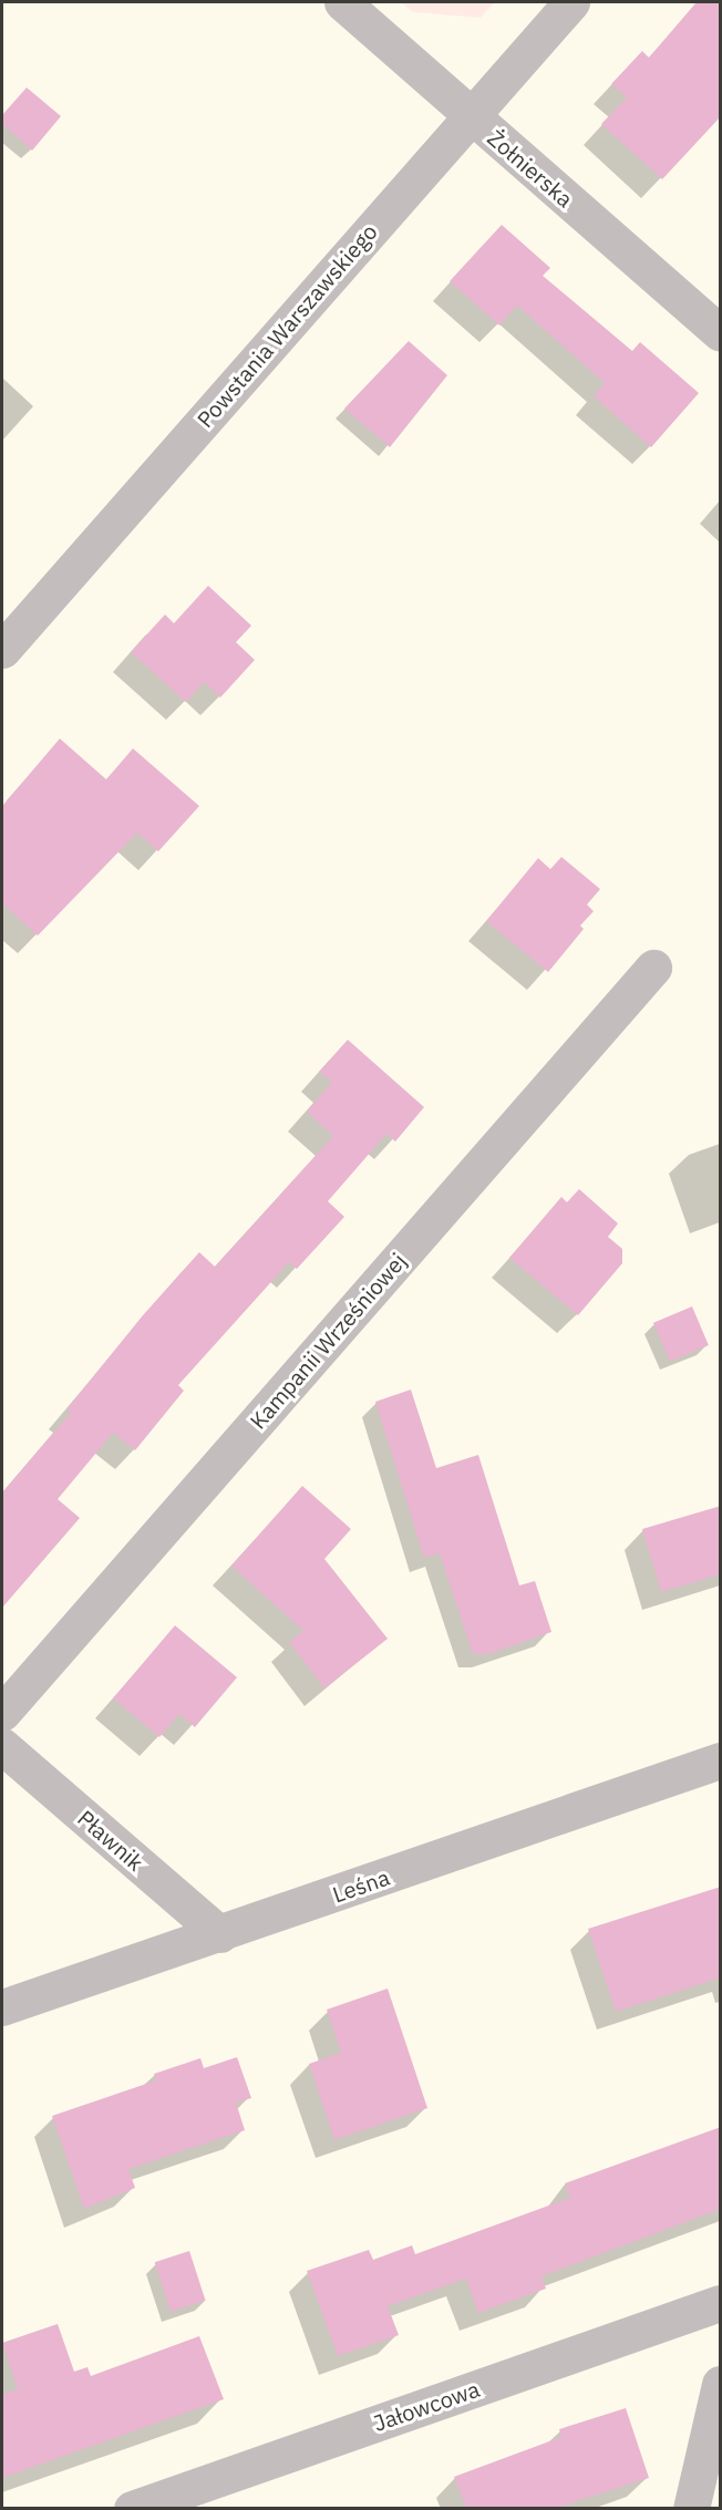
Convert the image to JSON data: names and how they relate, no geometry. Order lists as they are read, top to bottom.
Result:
{
  "streets": {
    "street": [
      "Żołnierska",
      "Powstania Warszawskiego",
      "Kampanii Wrześniowej",
      "Pławnik",
      "Leśna",
      "Jałowcowa"
    ]
  },
  "crossings": [
    ["Żołnierska", "Powstania Warszawskiego"],
    ["Pławnik", "Leśna"]
  ]
}
